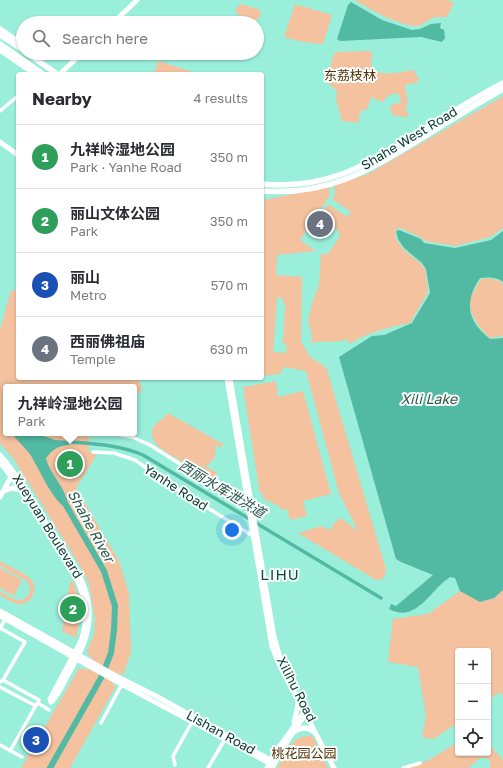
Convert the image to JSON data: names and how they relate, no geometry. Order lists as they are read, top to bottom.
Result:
{
  "streets": {
    "main road": ["Shahe West Road"],
    "street": [
      "Yanhe Road",
      "Xueyuan Boulevard",
      "Xilihu Road",
      "Lishan Road"
    ]
  },
  "crossings": [
    ["Yanhe Road", "Xilihu Road"],
    ["Xueyuan Boulevard", "Lishan Road"]
  ],
  "districts": ["LIHU"],
  "water": ["Xili Lake", "西丽水库泄洪道", "Shahe River"],
  "parks": ["东荔枝林", "桃花园公园"],
  "page": {
    "search": "Search here",
    "heading": ["Nearby", "4 results"],
    "list": [
      {
        "mark": "1",
        "name": "九祥岭湿地公园",
        "note": "Park · Yanhe Road",
        "value": "350 m"
      },
      {
        "mark": "2",
        "name": "丽山文体公园",
        "note": "Park",
        "value": "350 m"
      },
      {
        "mark": "3",
        "name": "丽山",
        "note": "Metro",
        "value": "570 m"
      },
      {
        "mark": "4",
        "name": "西丽佛祖庙",
        "note": "Temple",
        "value": "630 m"
      }
    ],
    "pins": [
      "4",
      "1",
      "2",
      "3"
    ],
    "popup": ["九祥岭湿地公园", "Park"],
    "map_buttons": ["+", "−"]
  }
}
